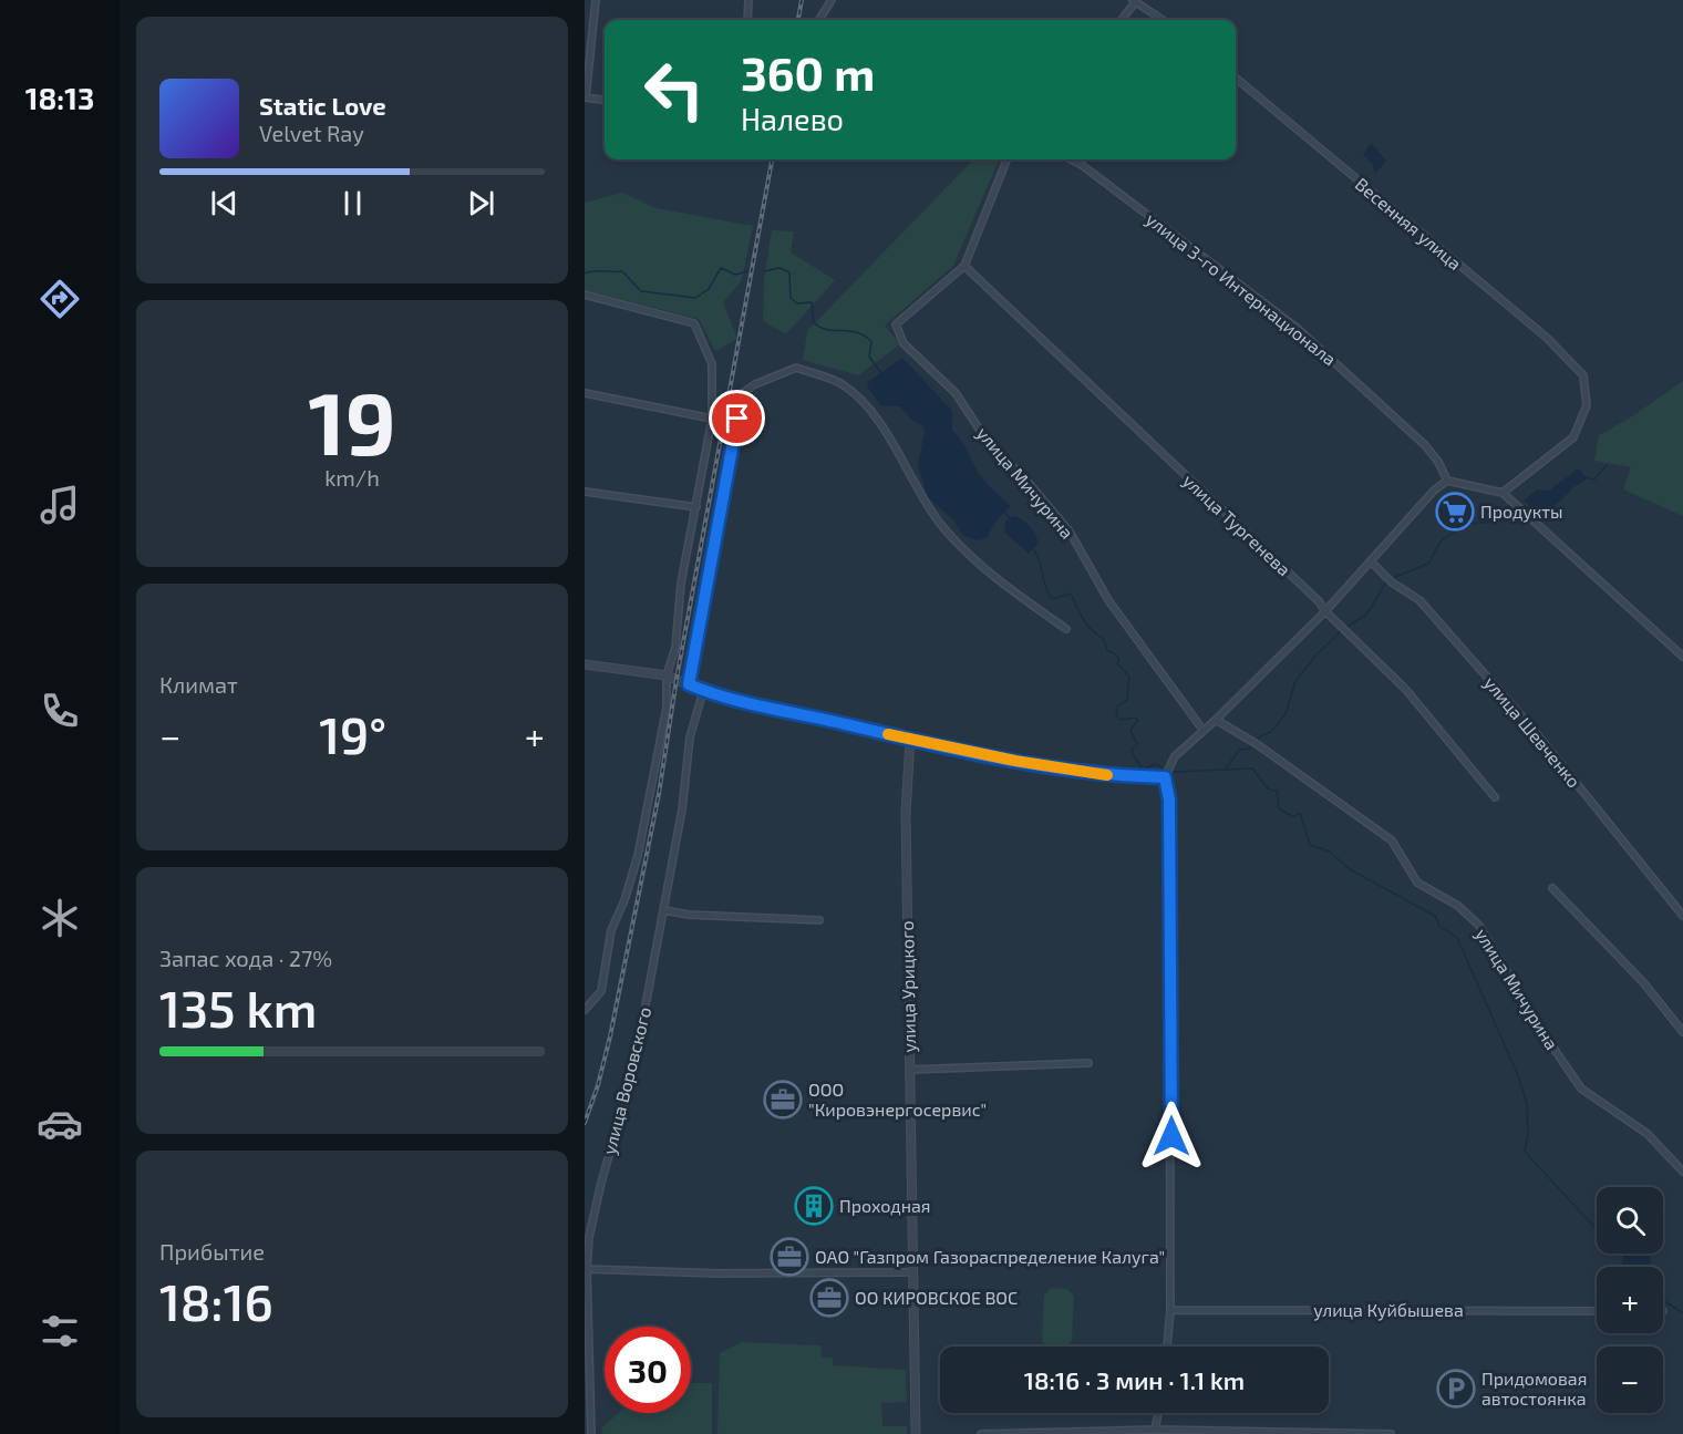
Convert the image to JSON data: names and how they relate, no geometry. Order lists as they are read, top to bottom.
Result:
{
  "streets": {
    "street": [
      "Весенняя улица",
      "улица 3-го Интернационала",
      "улица Мичурина",
      "улица Тургенева",
      "улица Шевченко",
      "улица Урицкого",
      "улица Воровского",
      "улица Куйбышева"
    ]
  },
  "crossings": [
    ["улица Мичурина", "улица Тургенева"]
  ],
  "places": {
    "supermarket": ["Продукты"],
    "office": ["ООО \"Кировэнергосервис\"", "ОАО \"Газпром Газораспределение Калуга\"", "ОО КИРОВСКОЕ ВОС"],
    "building": ["Проходная"],
    "parking": ["Придомовая автостоянка"]
  },
  "page": {
    "tabs": "18:13",
    "turn": ["360 m", "Налево"],
    "song": ["Static Love", "Velvet Ray"],
    "tile": [
      ["19", "km/h"],
      "Климат",
      ["Запас хода · 27%", "135 km"],
      ["Прибытие", "18:16"]
    ],
    "heat": ["−", "19°", "+"],
    "map_buttons": ["+", "−"],
    "limit": "30",
    "trip": "18:16 · 3 мин · 1.1 km"
  }
}
